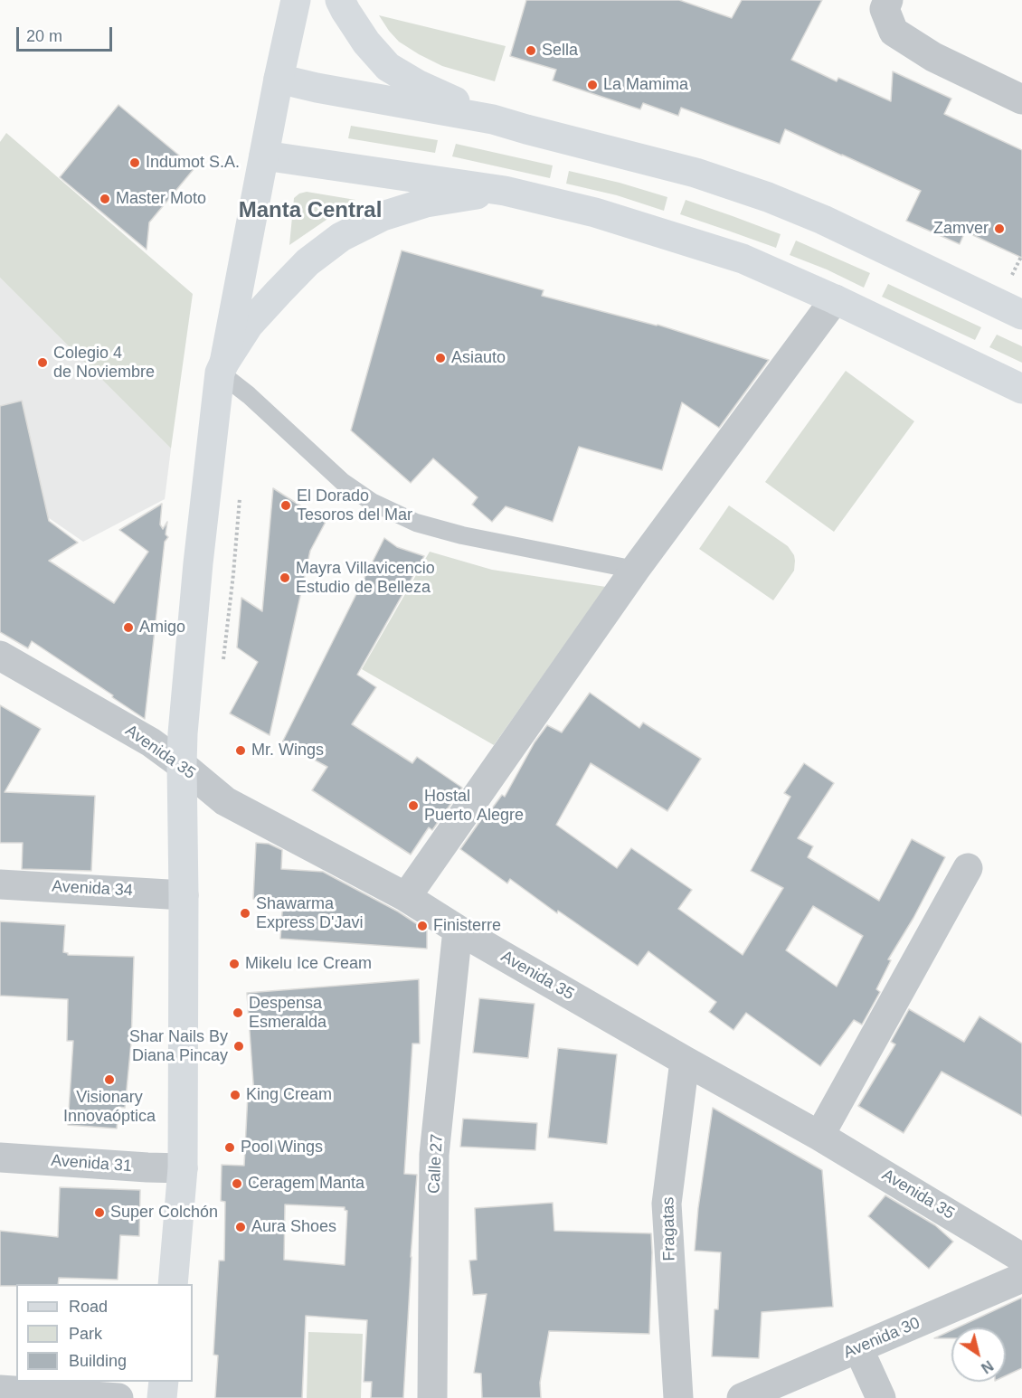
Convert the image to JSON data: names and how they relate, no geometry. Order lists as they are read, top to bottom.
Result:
{
  "streets": {
    "street": [
      "Avenida 35",
      "Avenida 34",
      "Avenida 31",
      "Calle 27",
      "Fragatas",
      "Avenida 30"
    ]
  },
  "crossings": [
    ["Avenida 35", "Calle 27"],
    ["Avenida 35", "Fragatas"]
  ],
  "districts": ["Manta Central"],
  "places": [
    "Sella",
    "La Mamima",
    "Indumot S.A.",
    "Master Moto",
    "Zamver",
    "Asiauto",
    "Colegio 4 de Noviembre",
    "El Dorado Tesoros del Mar",
    "Mayra Villavicencio Estudio de Belleza",
    "Amigo",
    "Mr. Wings",
    "Hostal Puerto Alegre",
    "Shawarma Express D'Javi",
    "Finisterre",
    "Mikelu Ice Cream",
    "Despensa Esmeralda",
    "Shar Nails By Diana Pincay",
    "Visionary Innovaóptica",
    "King Cream",
    "Pool Wings",
    "Ceragem Manta",
    "Super Colchón",
    "Aura Shoes"
  ],
  "legend": ["Road", "Park", "Building"],
  "scale_bar": "20 m",
  "north": "bottom right"
}
